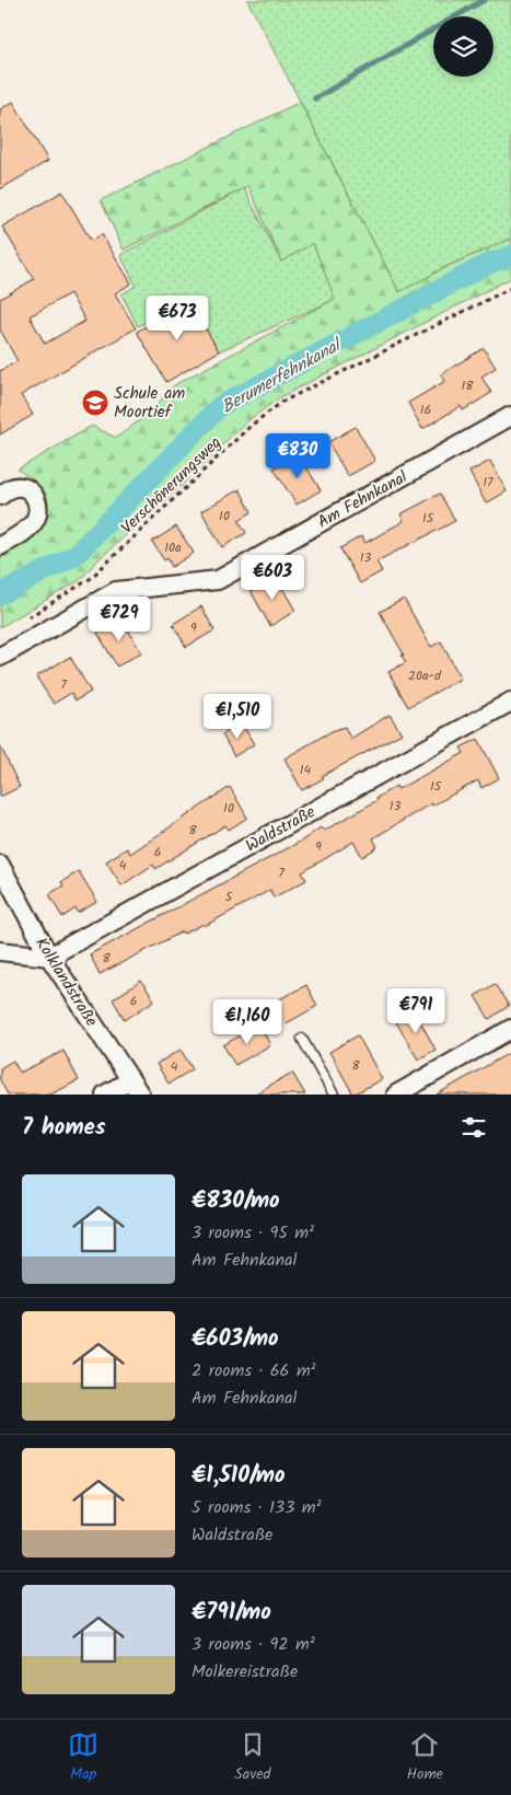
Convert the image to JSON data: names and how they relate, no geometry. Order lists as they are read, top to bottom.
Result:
{
  "streets": {
    "street": ["Am Fehnkanal", "Waldstraße", "Kolklandstraße"],
    "path": ["Verschönerungsweg"]
  },
  "crossings": [
    ["Waldstraße", "Kolklandstraße"]
  ],
  "water": ["Berumerfehnkanal"],
  "places": {
    "school or university": ["Schule am Moortief"]
  },
  "house_numbers": [
    "18",
    "16",
    "17",
    "10",
    "15",
    "10a",
    "13",
    "9",
    "20a-d",
    "7",
    "14",
    "15",
    "13",
    "10",
    "8",
    "9",
    "6",
    "4",
    "7",
    "5",
    "8",
    "6",
    "8",
    "4"
  ],
  "page": {
    "price": [
      "€673",
      "€830",
      "€603",
      "€729",
      "€1,510",
      "€791",
      "€1,160"
    ],
    "heading": "7 homes",
    "list": [
      {
        "name": "€830/mo",
        "note": "3 rooms · 95 m² · Am Fehnkanal"
      },
      {
        "name": "€603/mo",
        "note": "2 rooms · 66 m² · Am Fehnkanal"
      },
      {
        "name": "€1,510/mo",
        "note": "5 rooms · 133 m² · Waldstraße"
      },
      {
        "name": "€791/mo",
        "note": "3 rooms · 92 m² · Molkereistraße"
      }
    ],
    "tabs": ["Map", "Saved", "Home"]
  }
}
